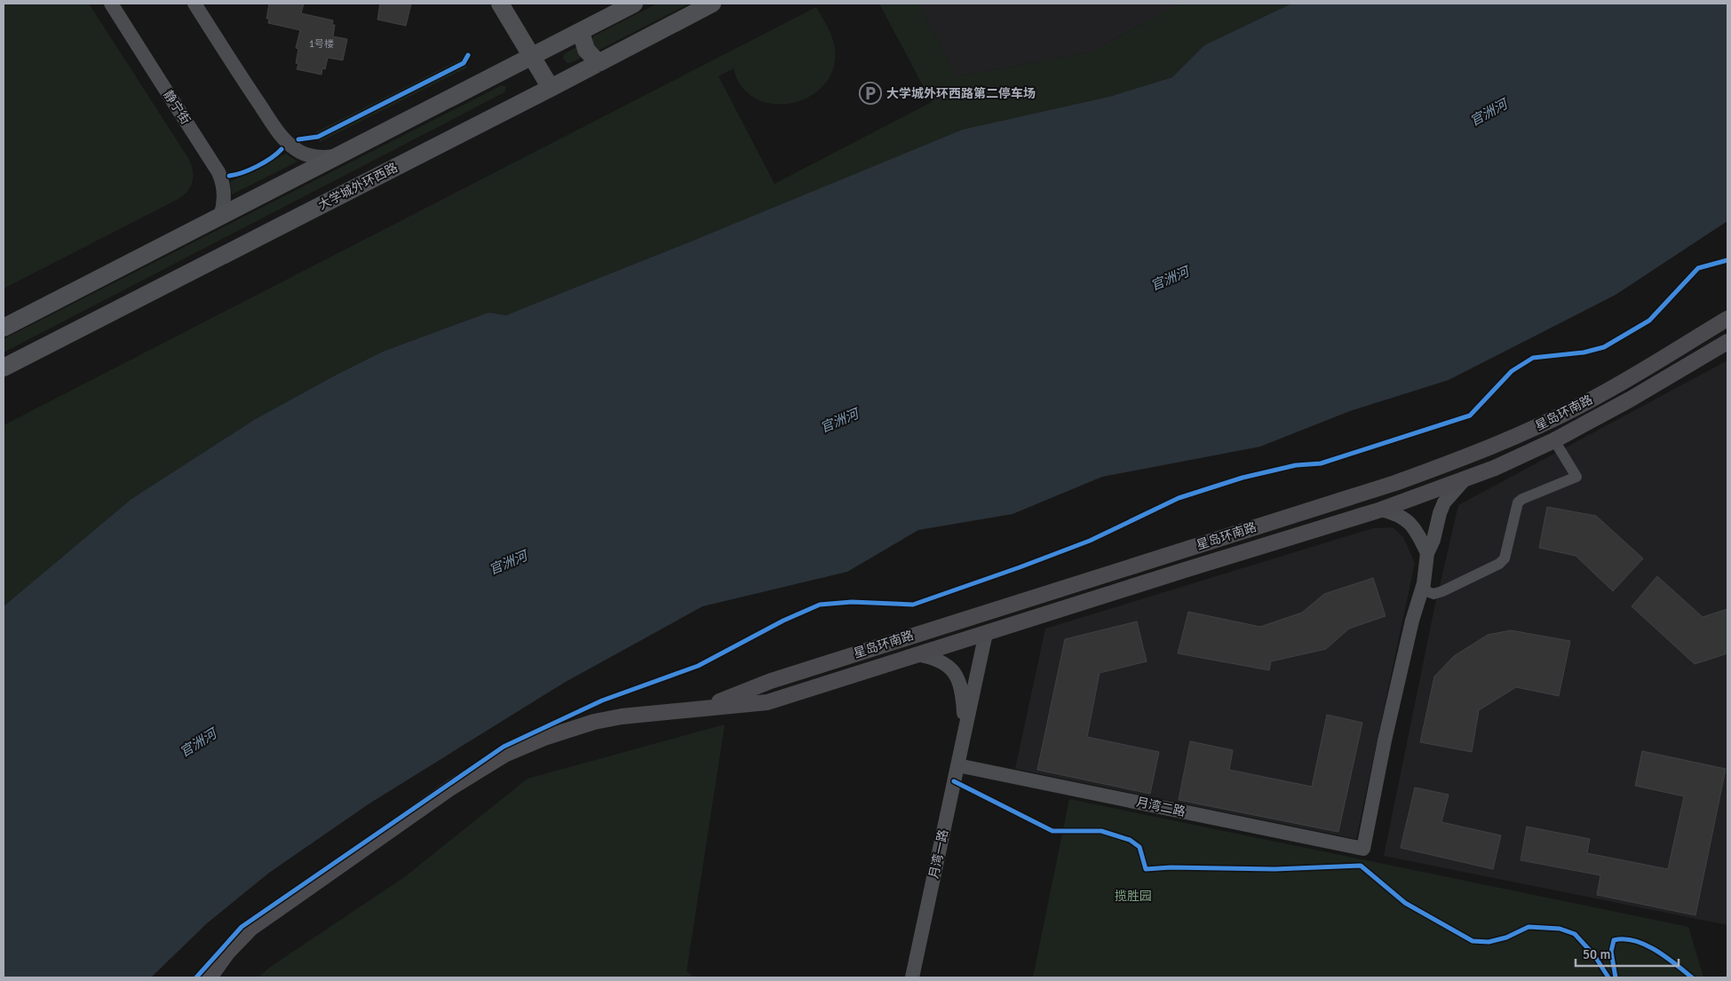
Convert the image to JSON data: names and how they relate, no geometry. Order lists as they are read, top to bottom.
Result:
{
  "streets": {
    "main road": ["大学城外环西路", "星岛环南路"],
    "street": ["静宁街", "月湾二路", "月湾一路"]
  },
  "crossings": [
    ["星岛环南路", "月湾一路"],
    ["月湾二路", "月湾一路"]
  ],
  "water": ["官洲河"],
  "parks": ["揽胜园"],
  "places": {
    "parking": ["大学城外环西路第二停车场"]
  },
  "house_numbers": ["1号楼"],
  "scale_bar": "50 m"
}
